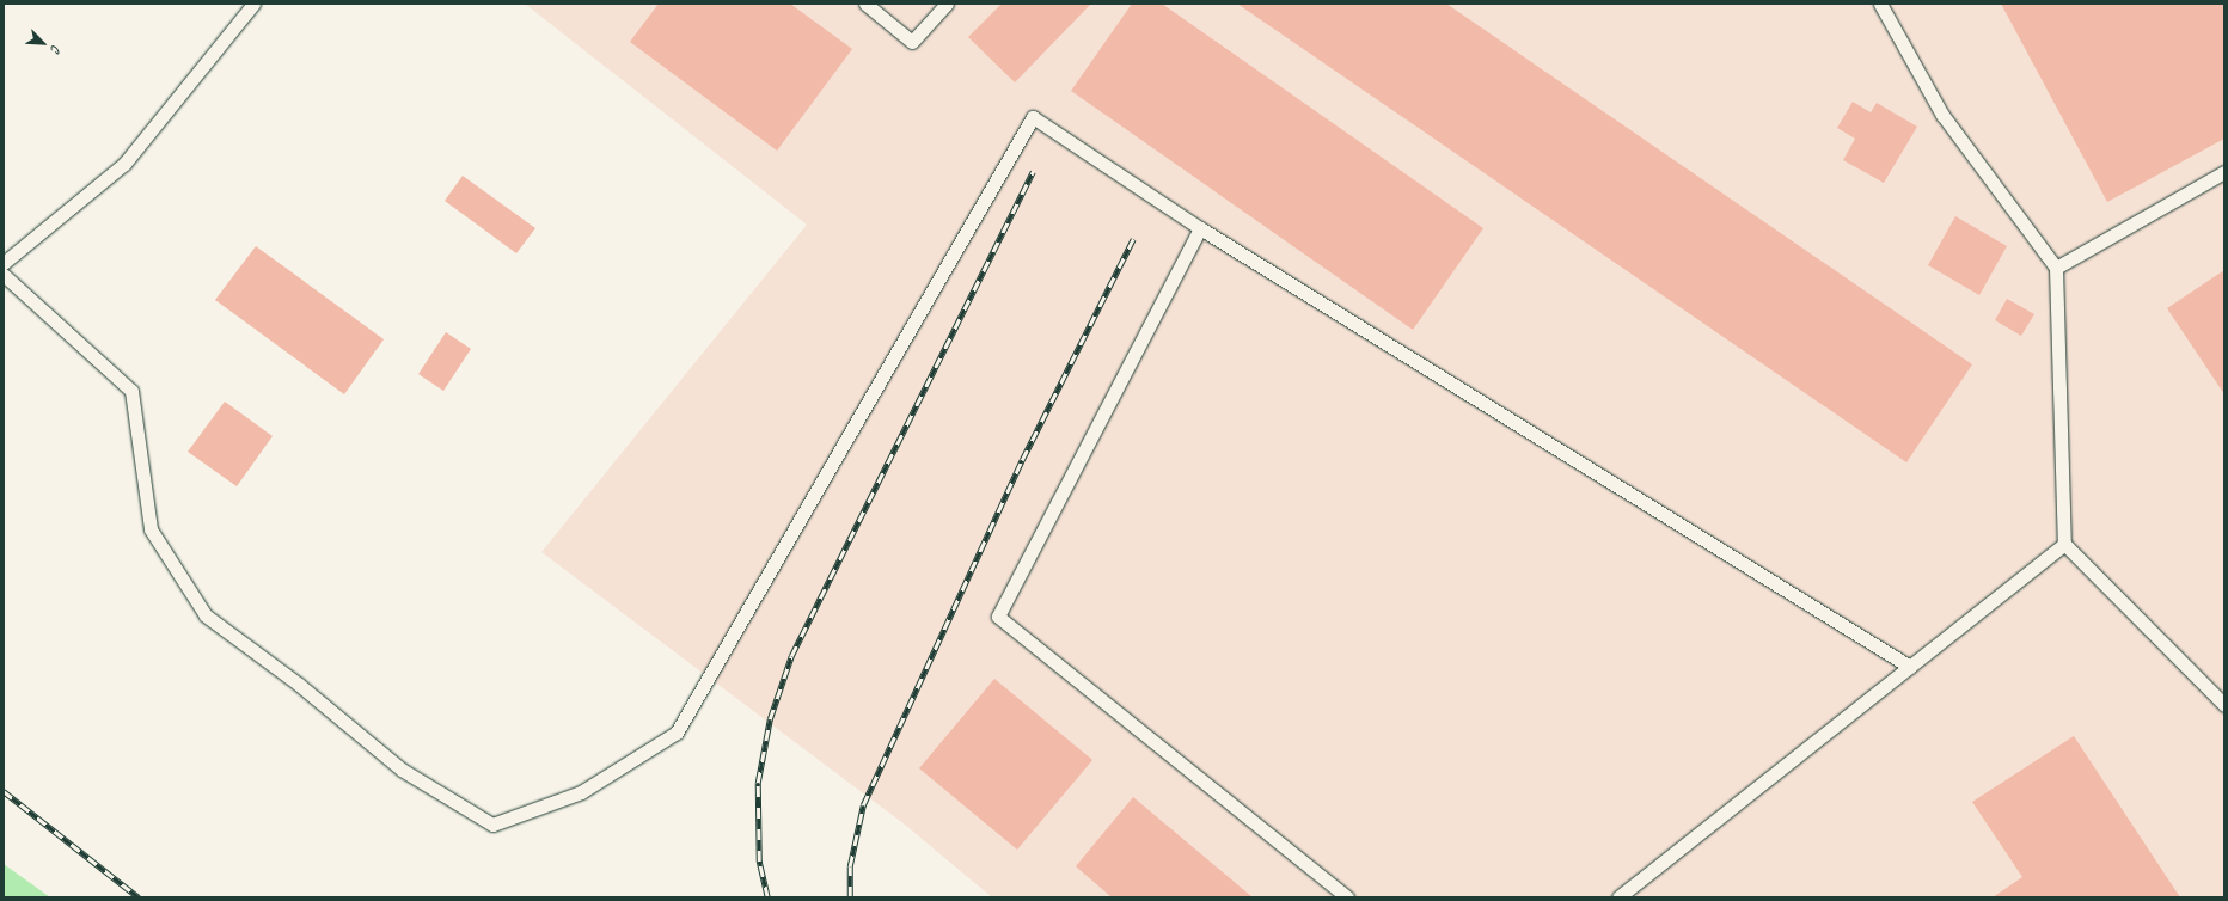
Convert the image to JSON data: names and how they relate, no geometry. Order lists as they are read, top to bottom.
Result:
{
  "north": "bottom right"
}
